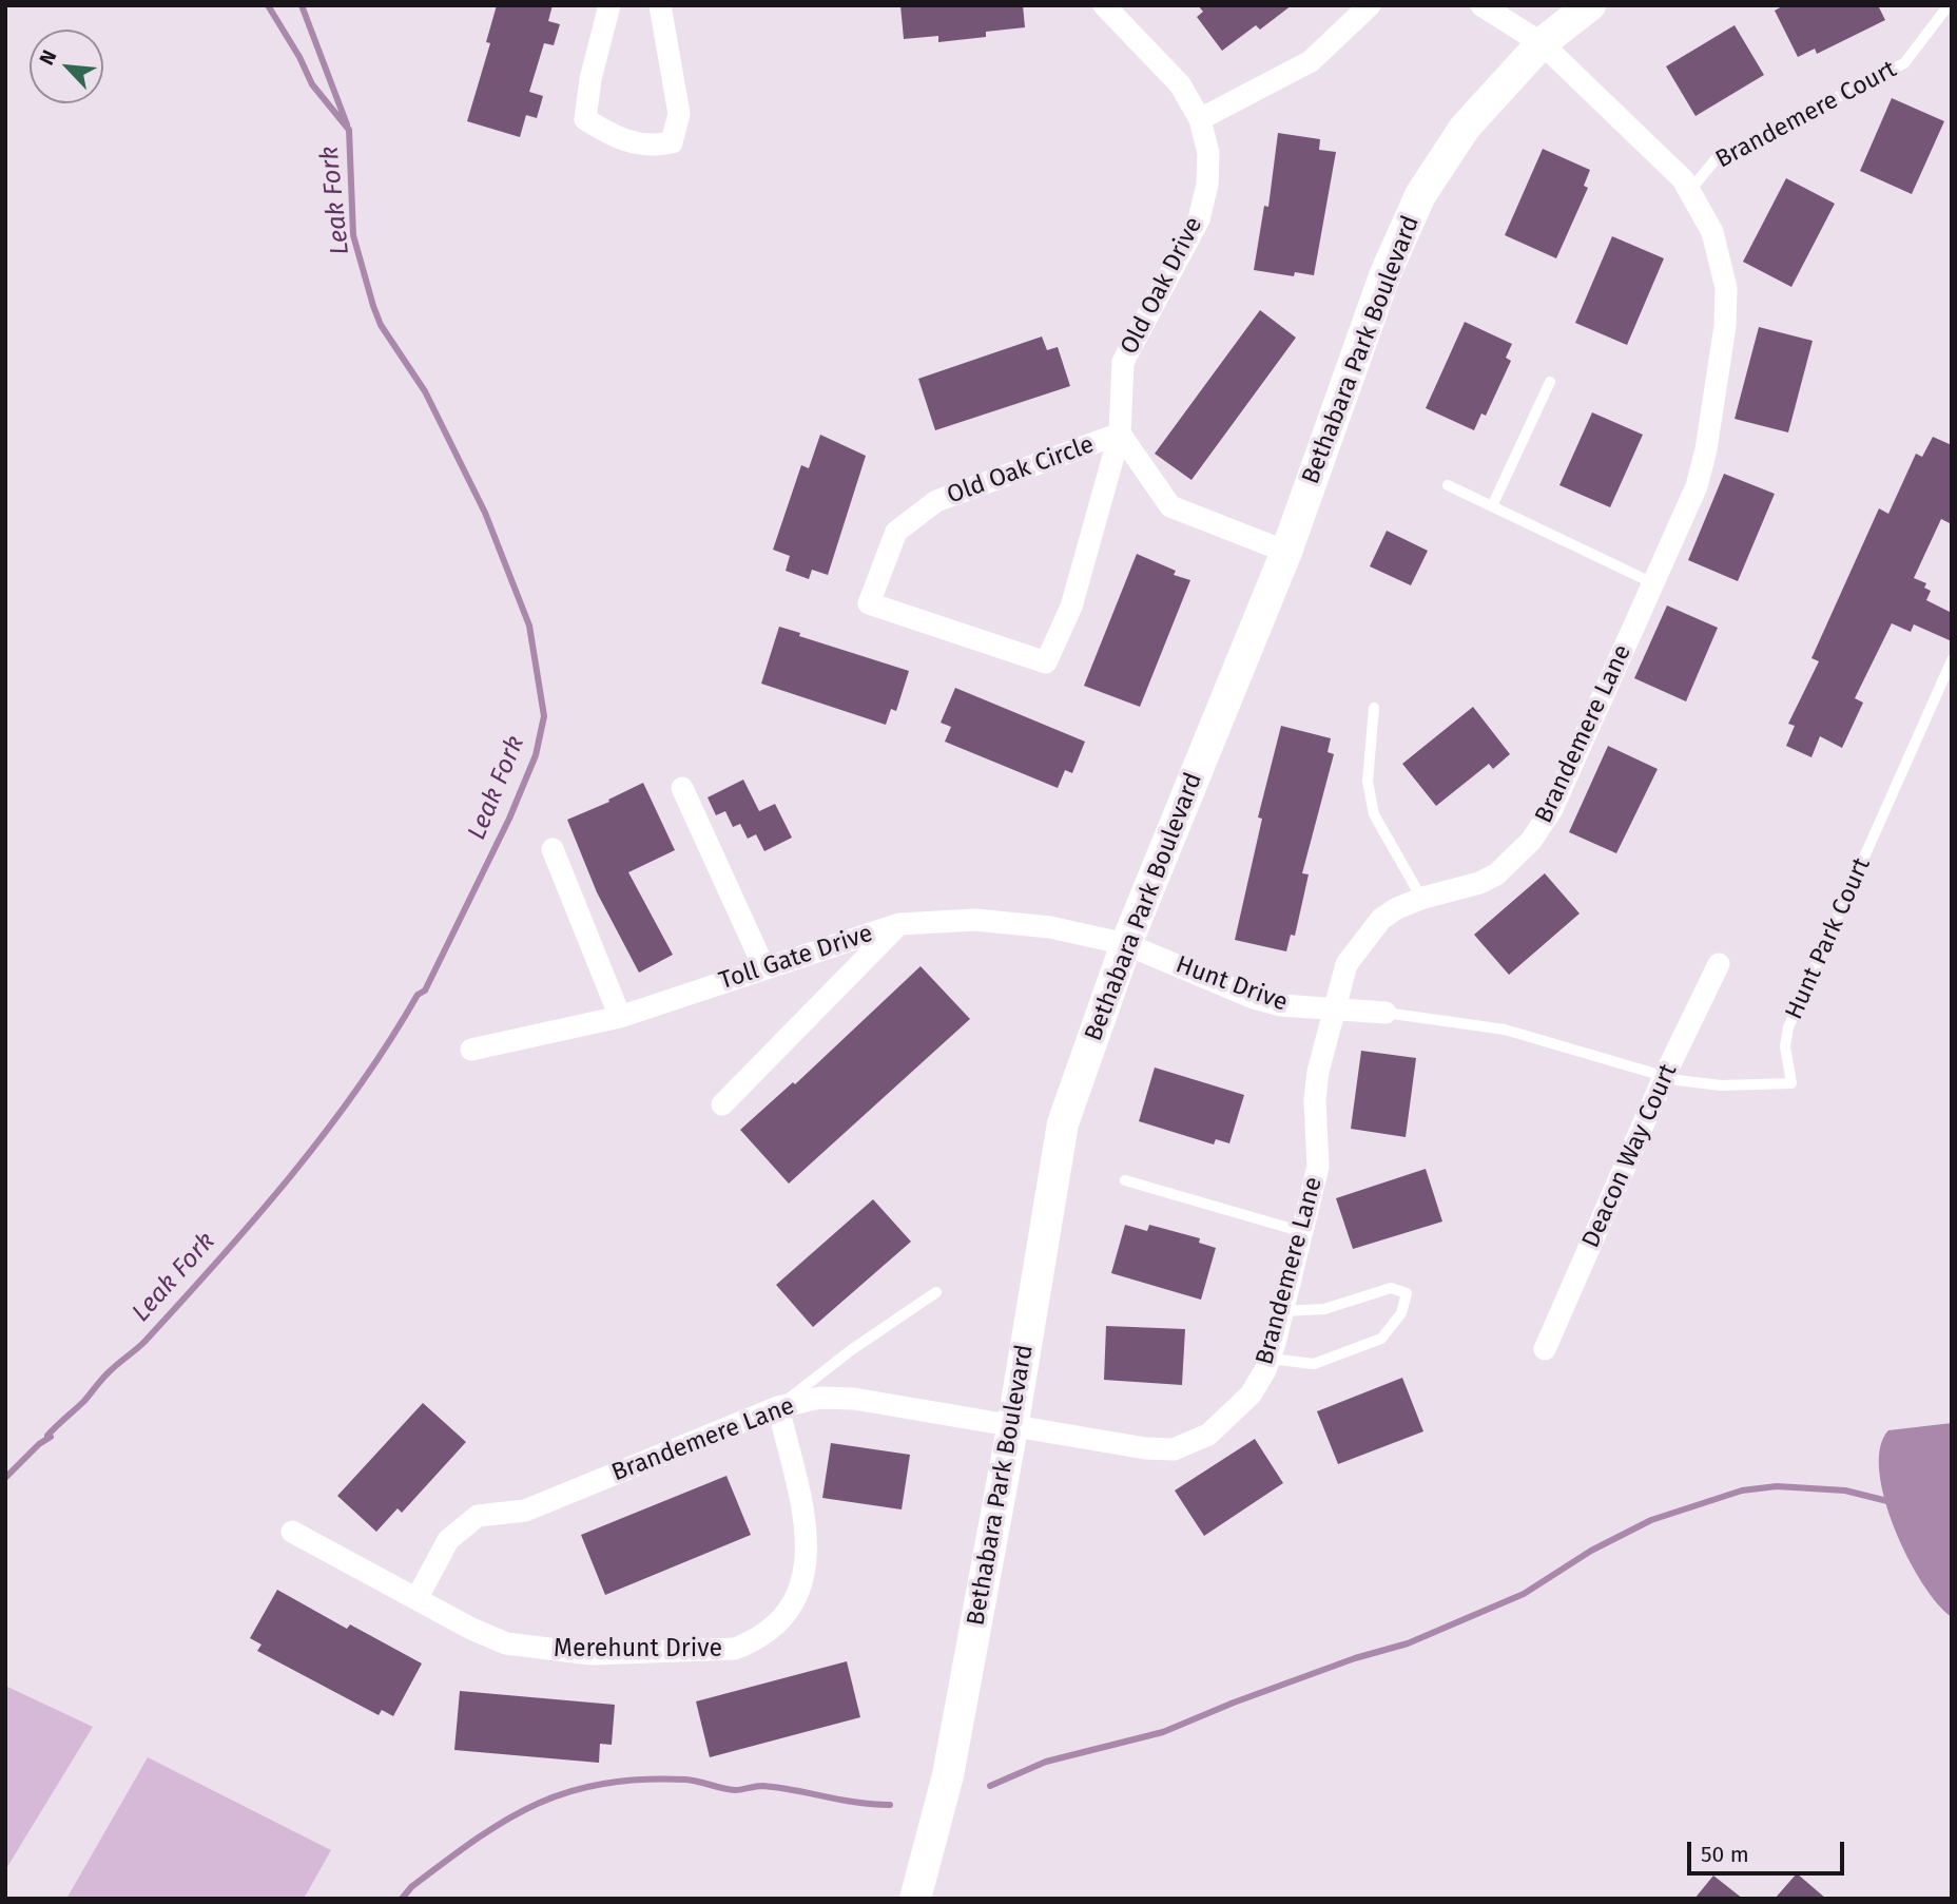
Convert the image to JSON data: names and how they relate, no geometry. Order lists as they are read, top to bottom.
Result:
{
  "streets": {
    "street": [
      "Old Oak Drive",
      "Bethabara Park Boulevard",
      "Old Oak Circle",
      "Brandemere Lane",
      "Toll Gate Drive",
      "Hunt Drive",
      "Deacon Way Court",
      "Merehunt Drive"
    ],
    "lane": ["Brandemere Court", "Hunt Park Court"]
  },
  "crossings": [
    ["Brandemere Court", "Brandemere Lane"],
    ["Old Oak Drive", "Old Oak Circle"],
    ["Bethabara Park Boulevard", "Brandemere Lane"],
    ["Bethabara Park Boulevard", "Toll Gate Drive"],
    ["Bethabara Park Boulevard", "Hunt Drive"],
    ["Brandemere Lane", "Hunt Drive"],
    ["Brandemere Lane", "Merehunt Drive"],
    ["Hunt Park Court", "Hunt Drive"],
    ["Hunt Park Court", "Deacon Way Court"],
    ["Toll Gate Drive", "Hunt Drive"]
  ],
  "water": ["Leak Fork"],
  "scale_bar": "50 m",
  "north": "top left"
}
